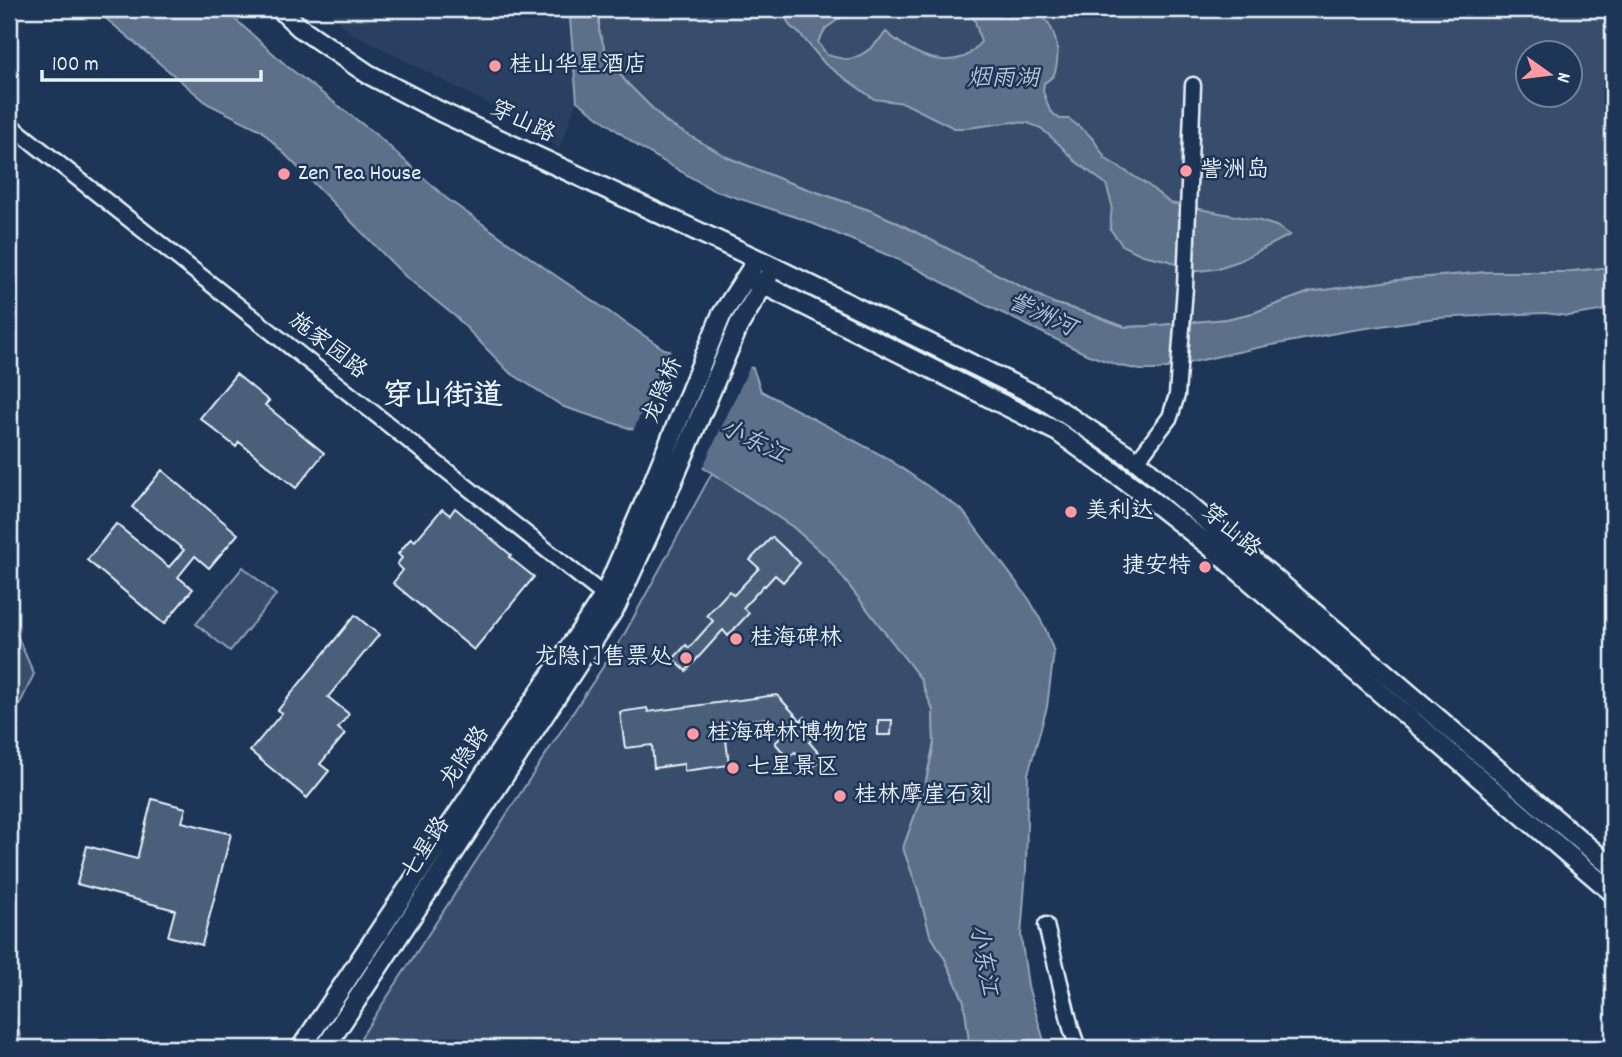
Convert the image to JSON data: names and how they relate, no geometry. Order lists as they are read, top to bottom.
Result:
{
  "streets": {
    "main road": [
      "穿山路",
      "龙隐桥",
      "龙隐路",
      "七星路"
    ],
    "street": ["施家园路"]
  },
  "crossings": [
    ["穿山路", "龙隐桥"],
    ["施家园路", "龙隐路"],
    ["施家园路", "七星路"],
    ["龙隐桥", "龙隐路"],
    ["龙隐路", "七星路"]
  ],
  "districts": ["穿山街道"],
  "water": ["烟雨湖", "訾洲河", "小东江"],
  "places": [
    "桂山华星酒店",
    "訾洲岛",
    "Zen Tea House",
    "美利达",
    "捷安特",
    "桂海碑林",
    "龙隐门售票处",
    "桂海碑林博物馆",
    "七星景区",
    "桂林摩崖石刻"
  ],
  "scale_bar": "100 m",
  "north": "right"
}
